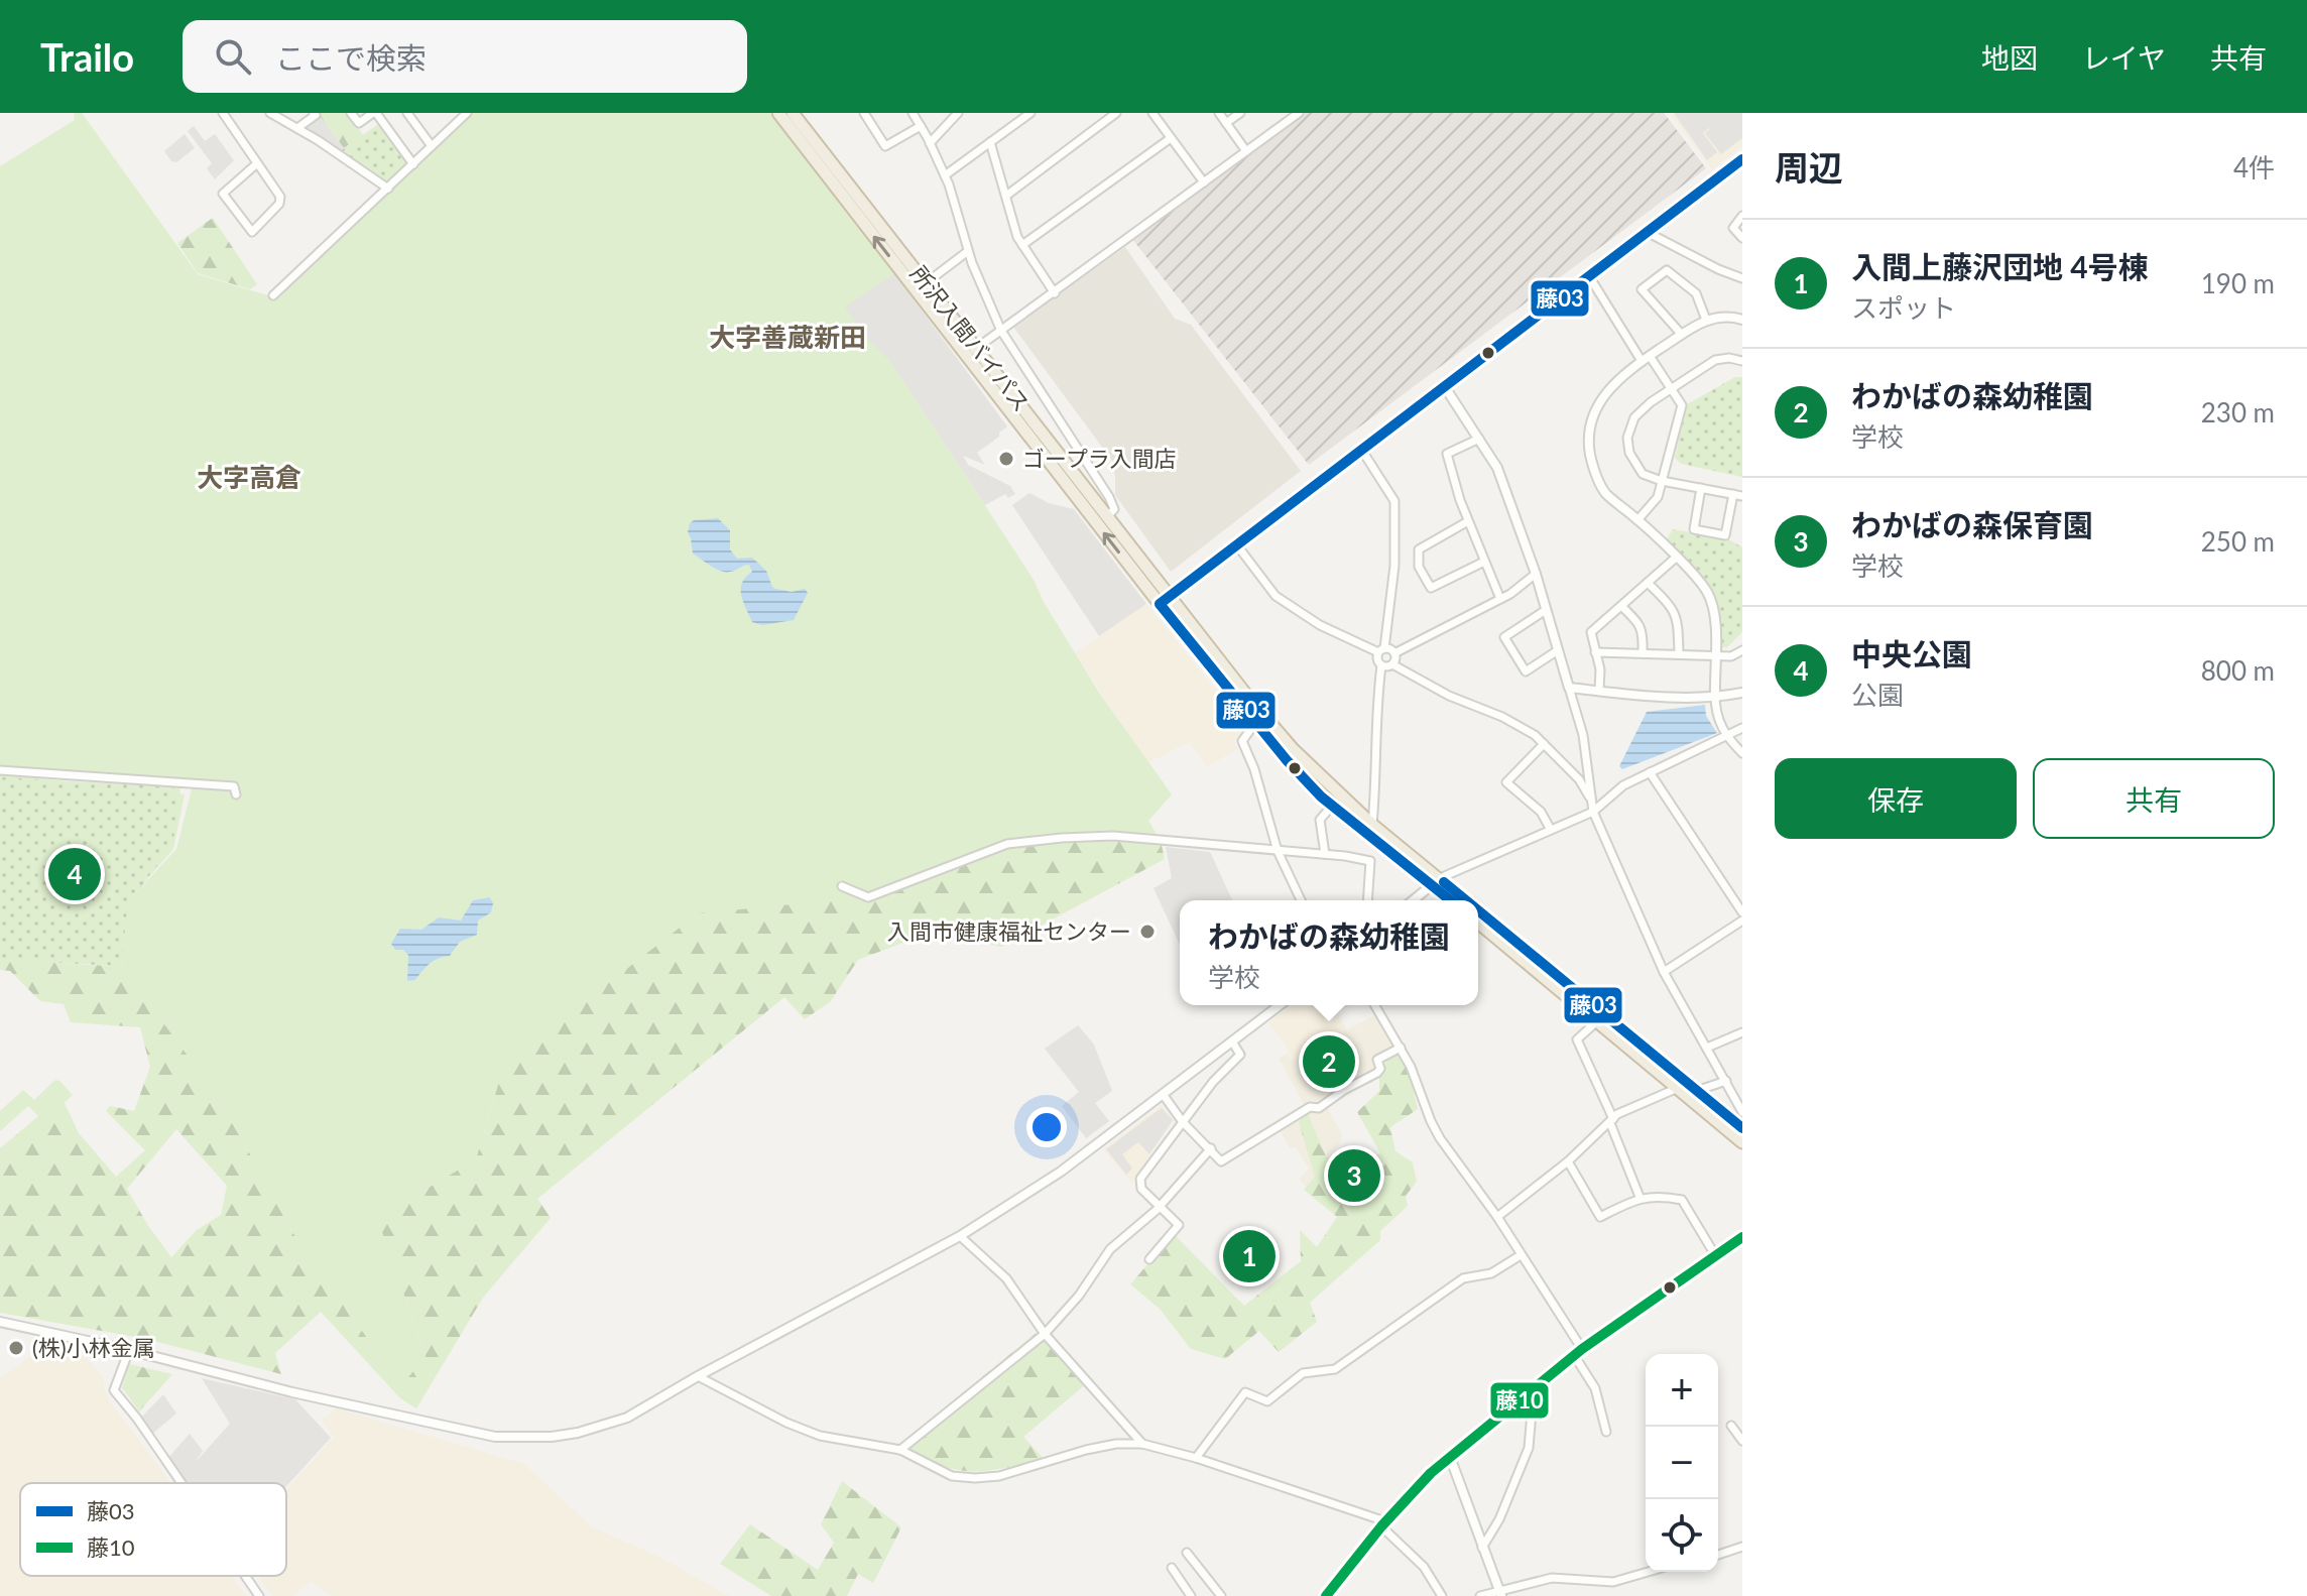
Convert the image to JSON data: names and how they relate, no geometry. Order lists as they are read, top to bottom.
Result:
{
  "streets": {
    "highway": ["所沢入間バイパス"]
  },
  "districts": ["大字善蔵新田", "大字高倉"],
  "places": ["ゴープラ入間店", "入間市健康福祉センター", "(株)小林金属"],
  "lines": ["transit line 藤03", "transit line 藤10"],
  "legend": ["藤03", "藤10"],
  "page": {
    "header": "Trailo",
    "search": "ここで検索",
    "nav": ["地図", "レイヤ", "共有"],
    "heading": ["周辺", "4件"],
    "list": [
      {
        "mark": "1",
        "name": "入間上藤沢団地 4号棟",
        "note": "スポット",
        "value": "190 m"
      },
      {
        "mark": "2",
        "name": "わかばの森幼稚園",
        "note": "学校",
        "value": "230 m"
      },
      {
        "mark": "3",
        "name": "わかばの森保育園",
        "note": "学校",
        "value": "250 m"
      },
      {
        "mark": "4",
        "name": "中央公園",
        "note": "公園",
        "value": "800 m"
      }
    ],
    "buttons": ["保存", "共有"],
    "pins": [
      "4",
      "2",
      "3",
      "1"
    ],
    "popup": ["わかばの森幼稚園", "学校"],
    "map_buttons": ["+", "−"]
  }
}
